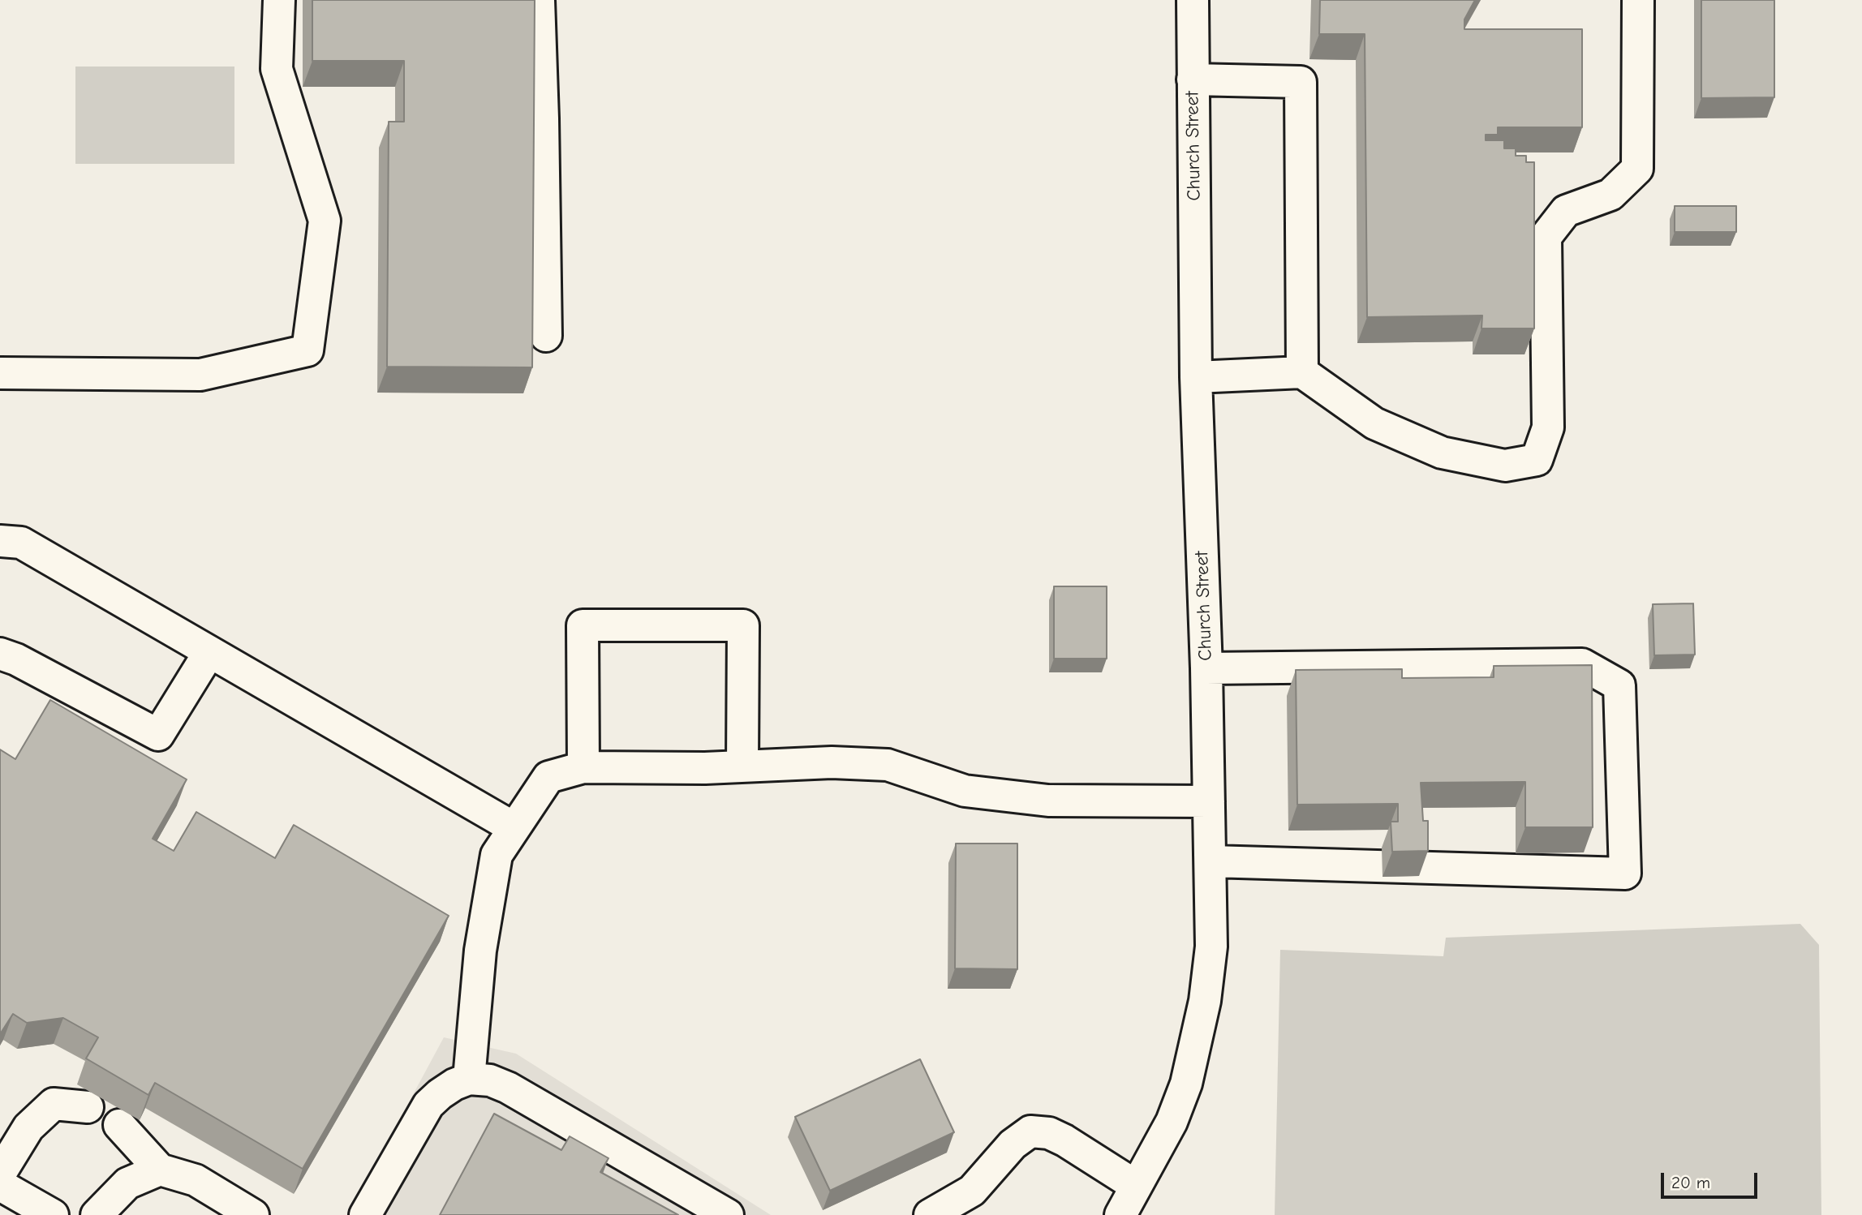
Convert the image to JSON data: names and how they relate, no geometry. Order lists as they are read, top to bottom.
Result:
{
  "streets": {
    "street": ["Church Street"]
  },
  "scale_bar": "20 m"
}
